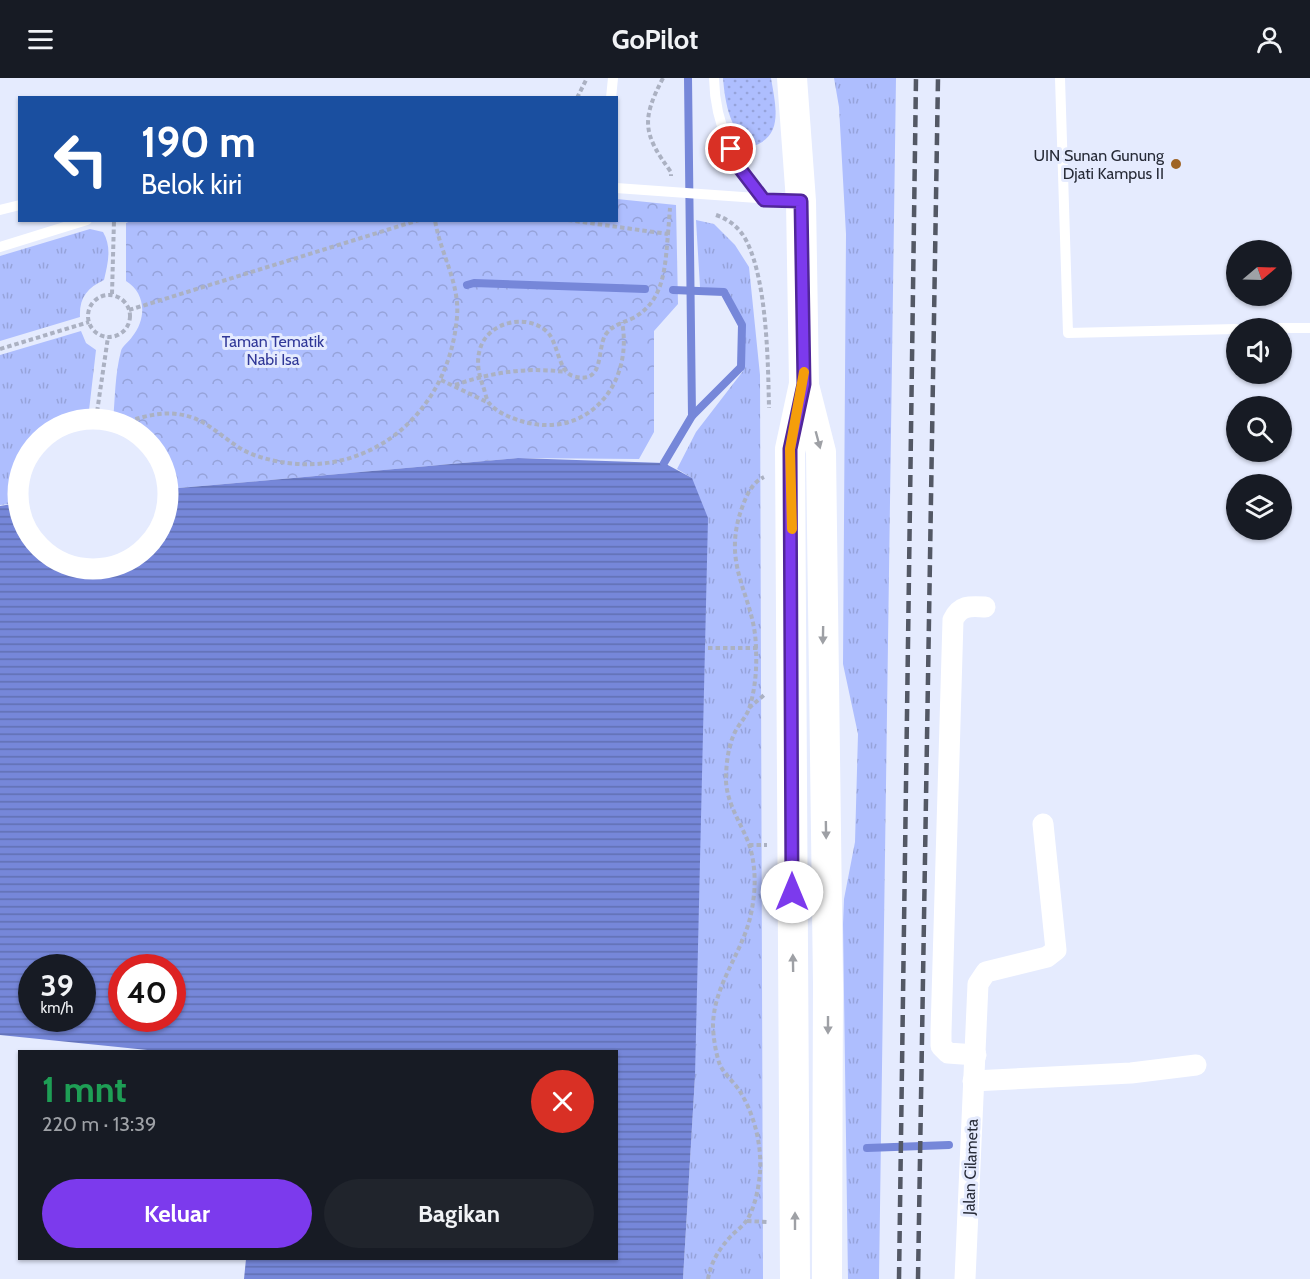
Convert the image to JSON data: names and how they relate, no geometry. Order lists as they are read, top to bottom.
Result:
{
  "streets": {
    "street": ["Jalan Cilameta"]
  },
  "parks": ["Taman Tematik Nabi Isa"],
  "places": ["UIN Sunan Gunung Djati Kampus II"],
  "north": "right",
  "page": {
    "header": "GoPilot",
    "turn": ["190 m", "Belok kiri"],
    "speed": "39 km/h",
    "limit": "40",
    "heading": ["1 mnt", "220 m · 13:39"],
    "buttons": ["Keluar", "Bagikan"]
  }
}
